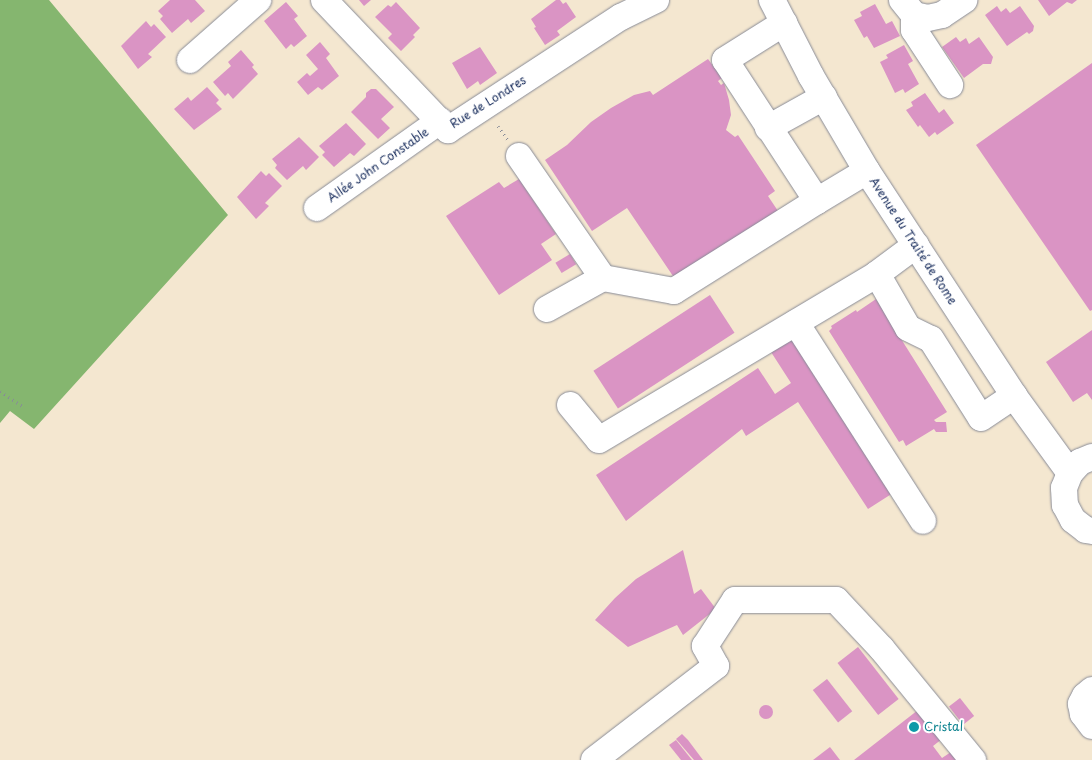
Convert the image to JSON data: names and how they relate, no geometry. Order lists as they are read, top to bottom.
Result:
{
  "streets": {
    "street": ["Rue de Londres", "Allée John Constable", "Avenue du Traité de Rome"]
  },
  "crossings": [
    ["Rue de Londres", "Allée John Constable"]
  ],
  "places": ["Cristal"]
}
